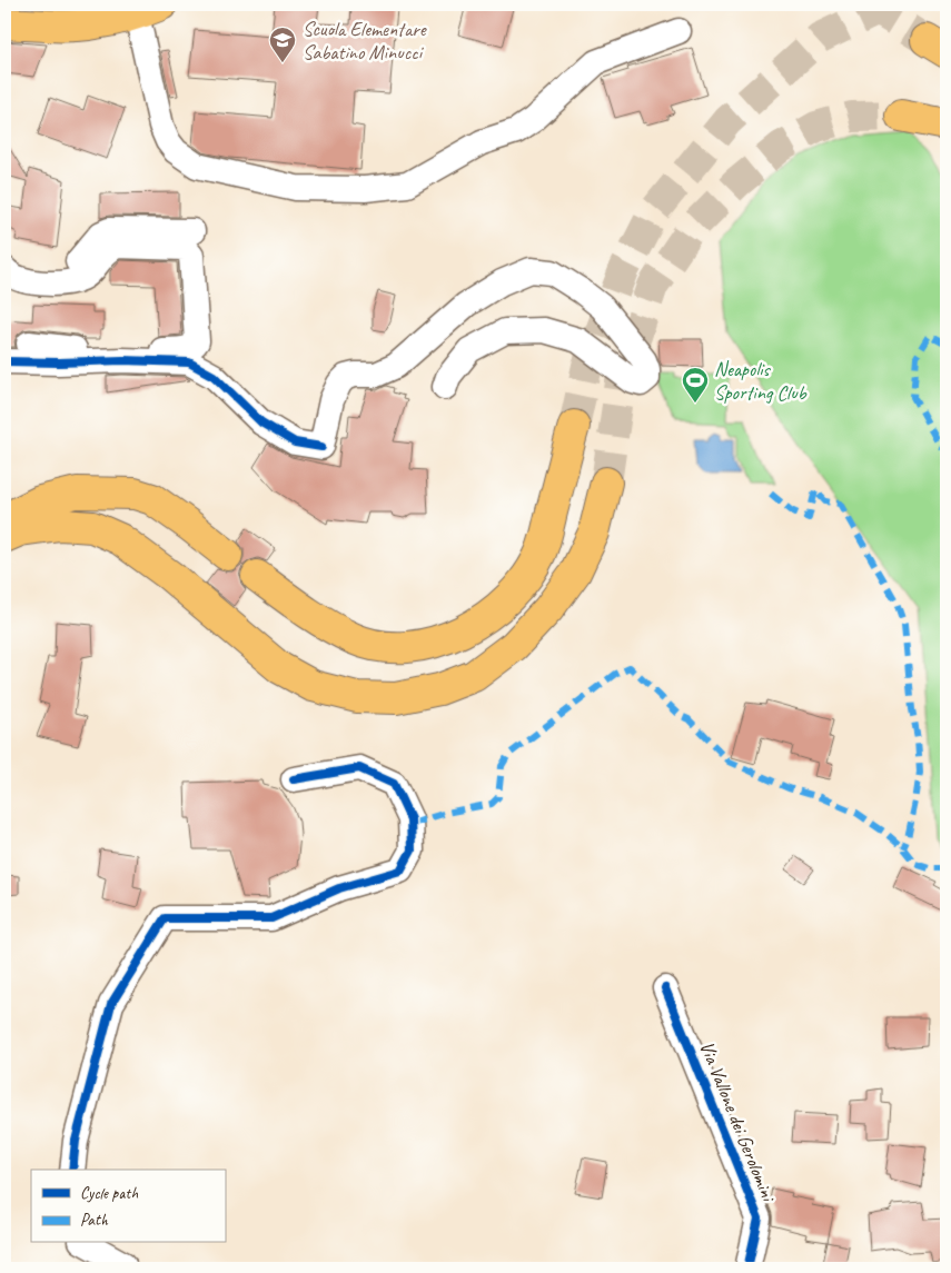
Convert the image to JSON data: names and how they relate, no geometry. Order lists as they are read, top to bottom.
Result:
{
  "streets": {
    "street": ["Via Vallone dei Gerolomini"]
  },
  "places": {
    "school or university": ["Scuola Elementare Sabatino Minucci"],
    "sports": ["Neapolis Sporting Club"]
  },
  "legend": ["Cycle path", "Path"]
}
